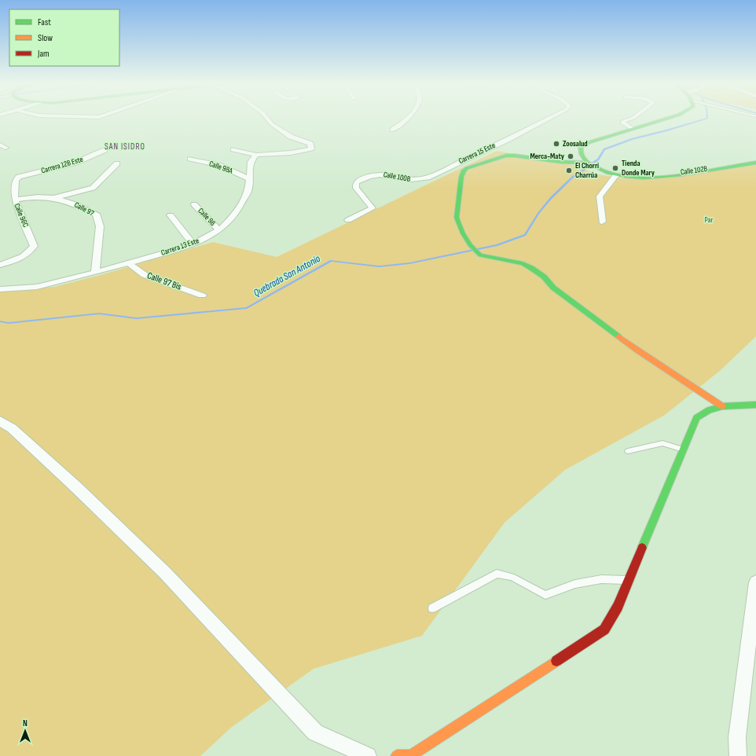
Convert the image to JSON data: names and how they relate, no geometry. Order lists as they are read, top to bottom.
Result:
{
  "streets": {
    "street": [
      "Carrera 15 Este",
      "Carrera 12B Este",
      "Calle 98A",
      "Calle 102B",
      "Calle 100B",
      "Calle 97",
      "Calle 96C",
      "Calle 98",
      "Carrera 13 Este",
      "Calle 97 Bis"
    ]
  },
  "crossings": [
    ["Carrera 15 Este", "Calle 100B"],
    ["Carrera 12B Este", "Calle 96C"],
    ["Calle 98A", "Carrera 13 Este"],
    ["Calle 97", "Calle 96C"],
    ["Calle 97", "Carrera 13 Este"],
    ["Calle 98", "Carrera 13 Este"],
    ["Carrera 13 Este", "Calle 97 Bis"]
  ],
  "districts": ["SAN ISIDRO"],
  "water": ["Quebrada San Antonio"],
  "parks": ["Par"],
  "places": [
    "Zoosalud",
    "Merca-Maty",
    "Tienda Donde Mary",
    "El Chorri Charrúa"
  ],
  "legend": ["Fast", "Slow", "Jam"],
  "north": "top"
}
